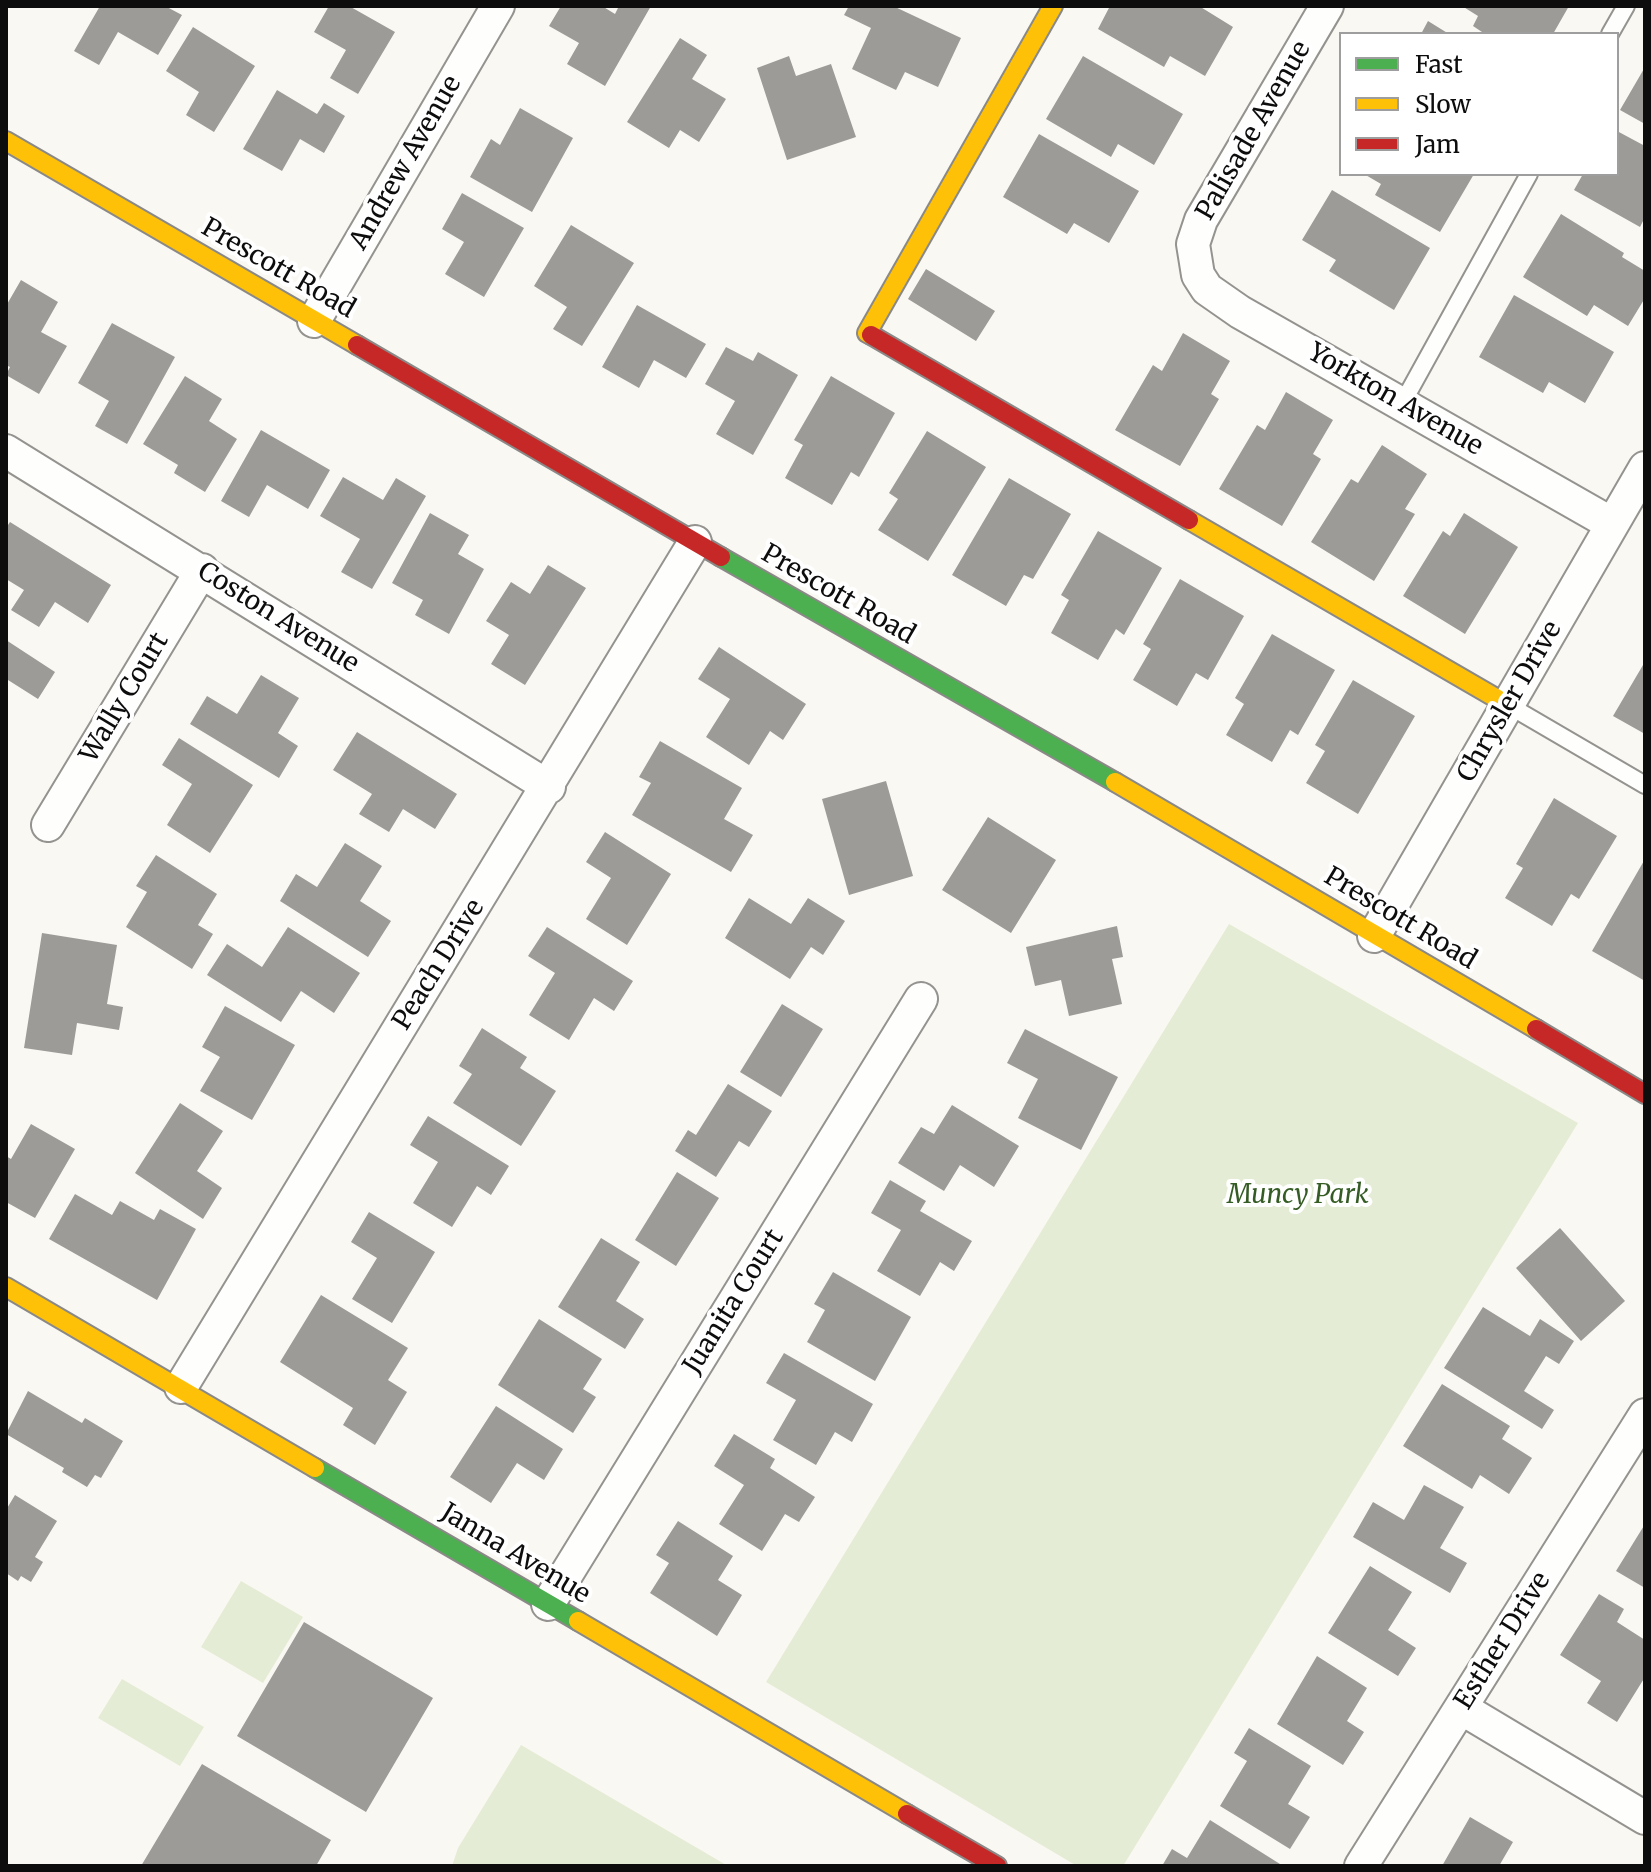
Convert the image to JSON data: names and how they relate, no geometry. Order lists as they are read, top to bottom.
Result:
{
  "streets": {
    "street": [
      "Palisade Avenue",
      "Andrew Avenue",
      "Prescott Road",
      "Yorkton Avenue",
      "Coston Avenue",
      "Wally Court",
      "Chrysler Drive",
      "Peach Drive",
      "Juanita Court",
      "Janna Avenue",
      "Esther Drive"
    ]
  },
  "crossings": [
    ["Palisade Avenue", "Yorkton Avenue"],
    ["Andrew Avenue", "Prescott Road"],
    ["Prescott Road", "Chrysler Drive"],
    ["Prescott Road", "Peach Drive"],
    ["Yorkton Avenue", "Chrysler Drive"],
    ["Coston Avenue", "Wally Court"],
    ["Coston Avenue", "Peach Drive"],
    ["Peach Drive", "Janna Avenue"],
    ["Juanita Court", "Janna Avenue"]
  ],
  "parks": ["Muncy Park"],
  "legend": ["Fast", "Slow", "Jam"]
}
